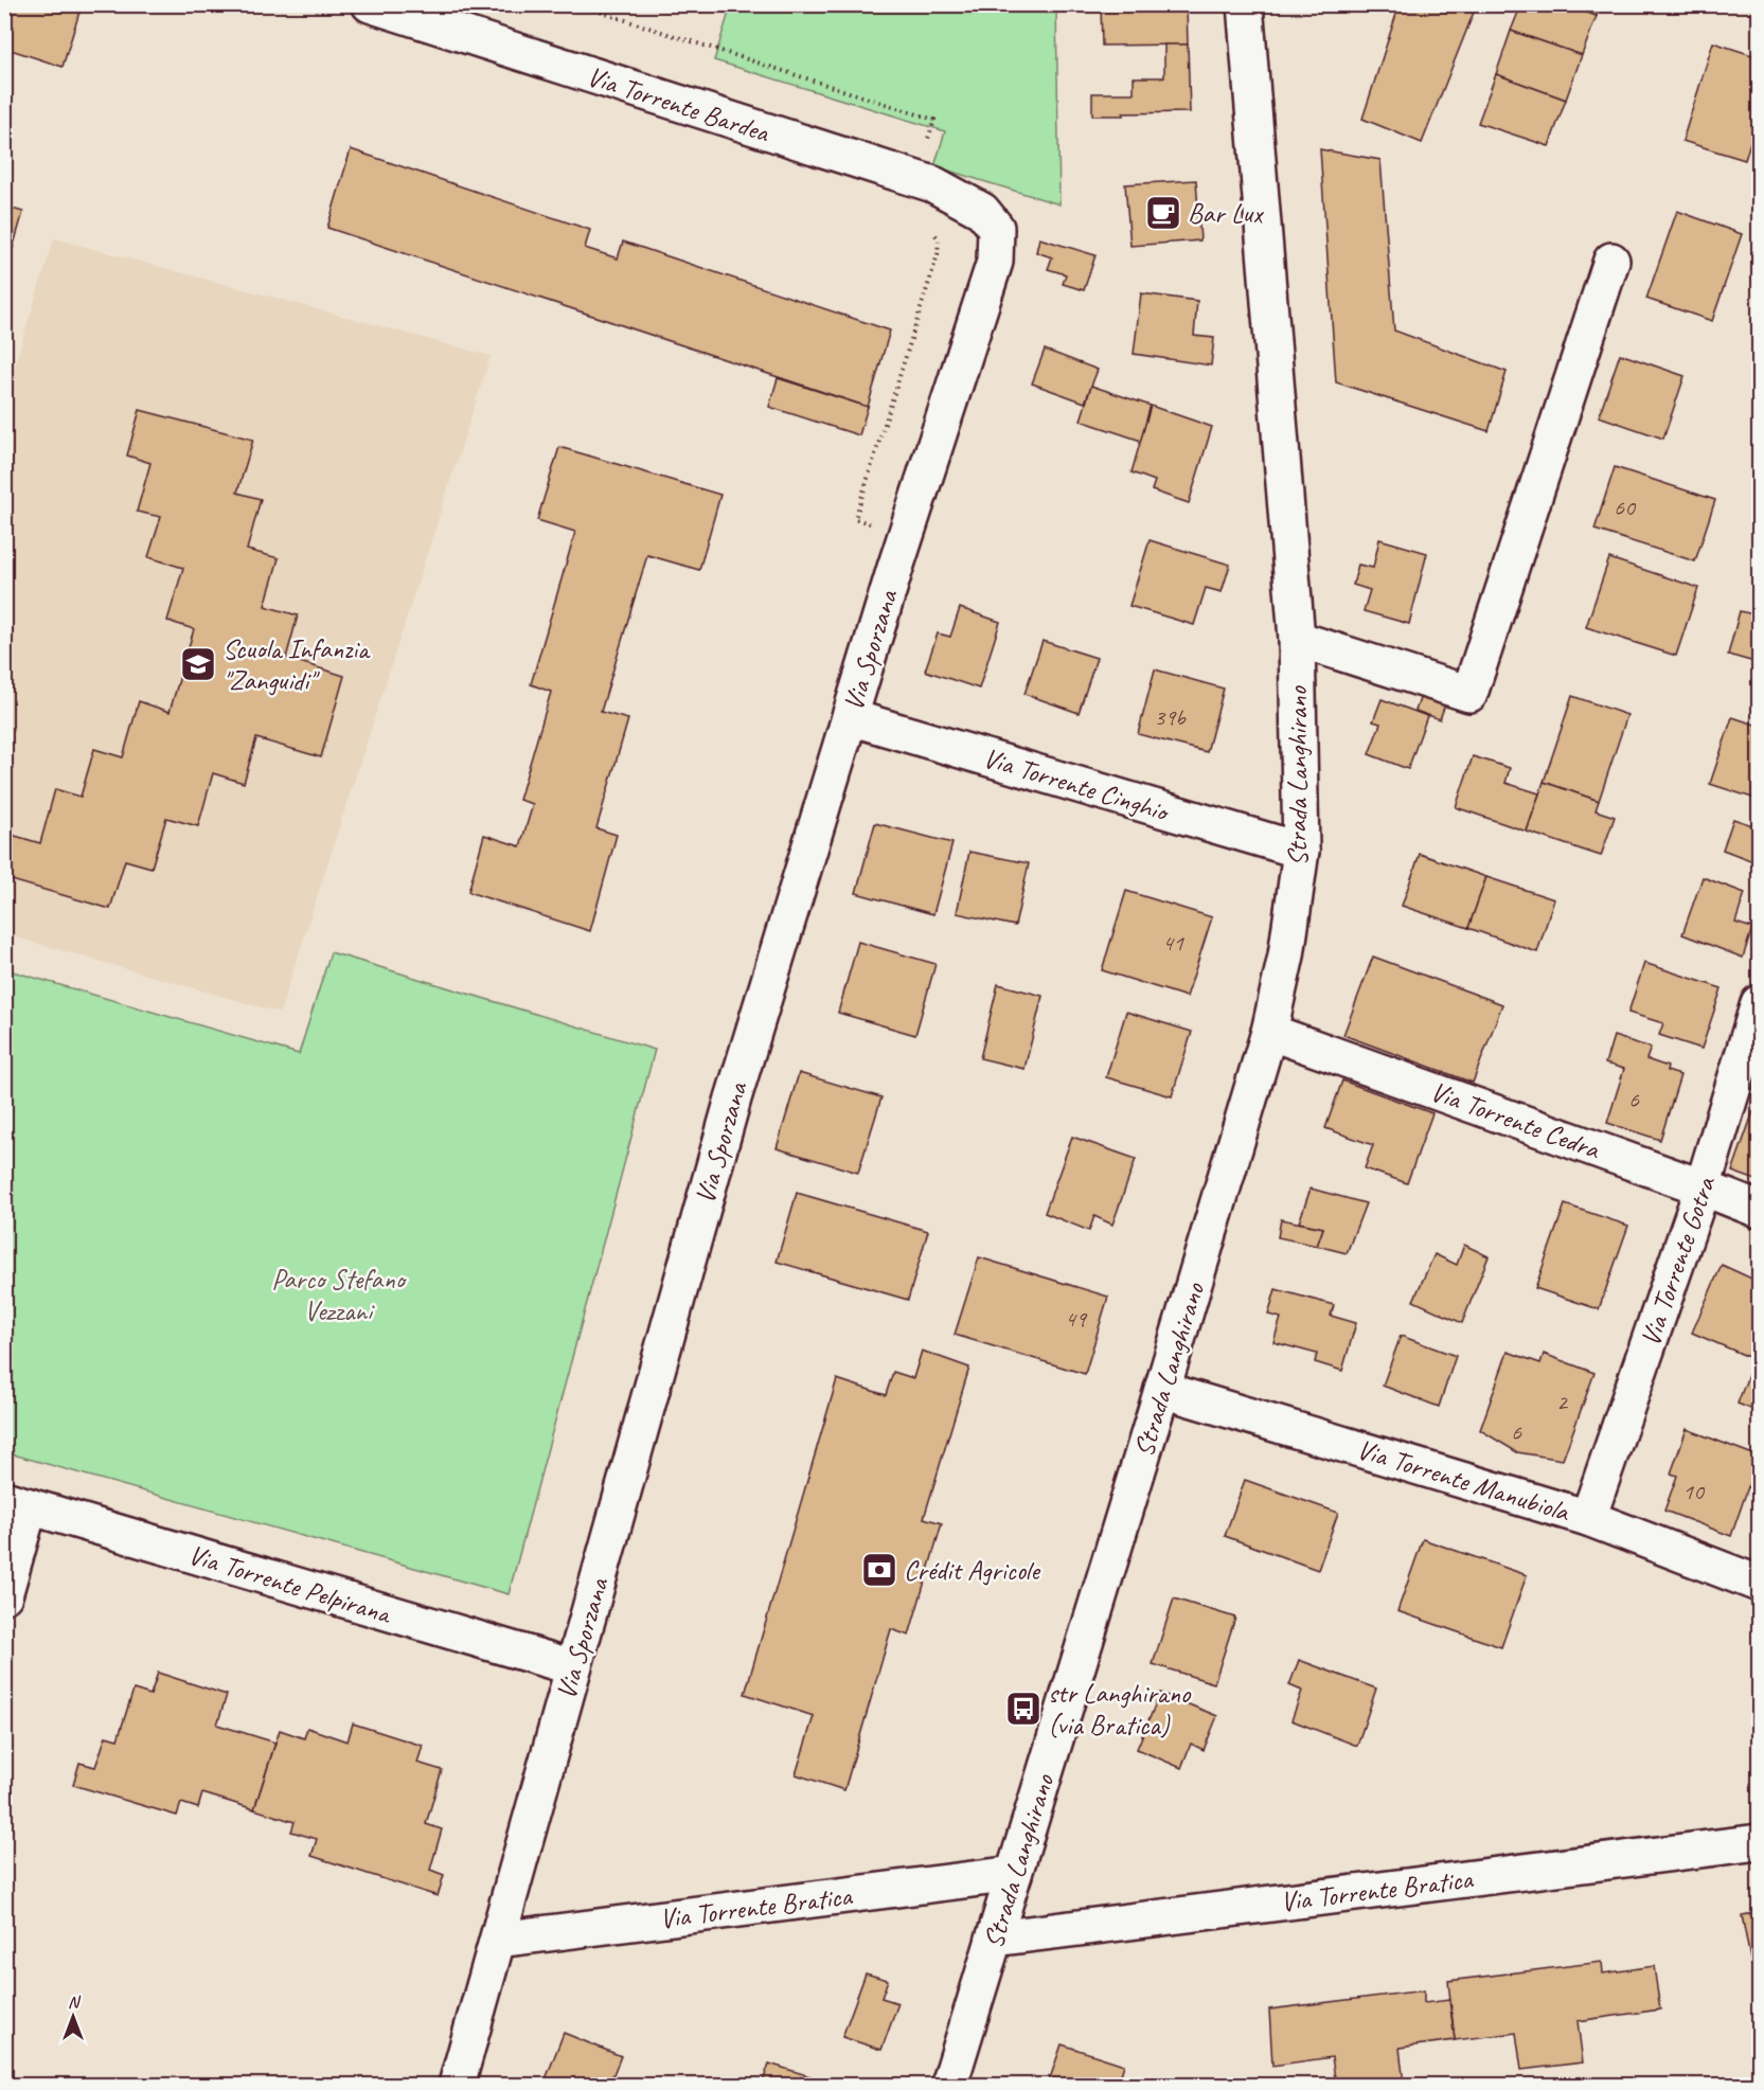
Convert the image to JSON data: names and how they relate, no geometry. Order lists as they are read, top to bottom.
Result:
{
  "streets": {
    "street": [
      "Via Torrente Bardea",
      "Via Sporzana",
      "Strada Langhirano",
      "Via Torrente Cinghio",
      "Via Torrente Cedra",
      "Via Torrente Gotra",
      "Via Torrente Manubiola",
      "Via Torrente Pelpirana",
      "Via Torrente Bratica"
    ]
  },
  "crossings": [
    ["Via Torrente Bardea", "Via Sporzana"],
    ["Via Sporzana", "Via Torrente Cinghio"],
    ["Via Sporzana", "Via Torrente Pelpirana"],
    ["Via Sporzana", "Via Torrente Bratica"],
    ["Strada Langhirano", "Via Torrente Cinghio"],
    ["Strada Langhirano", "Via Torrente Cedra"],
    ["Strada Langhirano", "Via Torrente Manubiola"],
    ["Strada Langhirano", "Via Torrente Bratica"],
    ["Via Torrente Cedra", "Via Torrente Gotra"],
    ["Via Torrente Gotra", "Via Torrente Manubiola"]
  ],
  "parks": ["Parco Stefano Vezzani"],
  "places": {
    "cafe": ["Bar Lux"],
    "school or university": ["Scuola Infanzia \"Zanguidi\""],
    "bank": ["Crédit Agricole"],
    "bus stop": ["str Langhirano (via Bratica)"]
  },
  "house_numbers": [
    "60",
    "39b",
    "41",
    "6",
    "49",
    "2",
    "6",
    "10"
  ],
  "north": "top"
}
